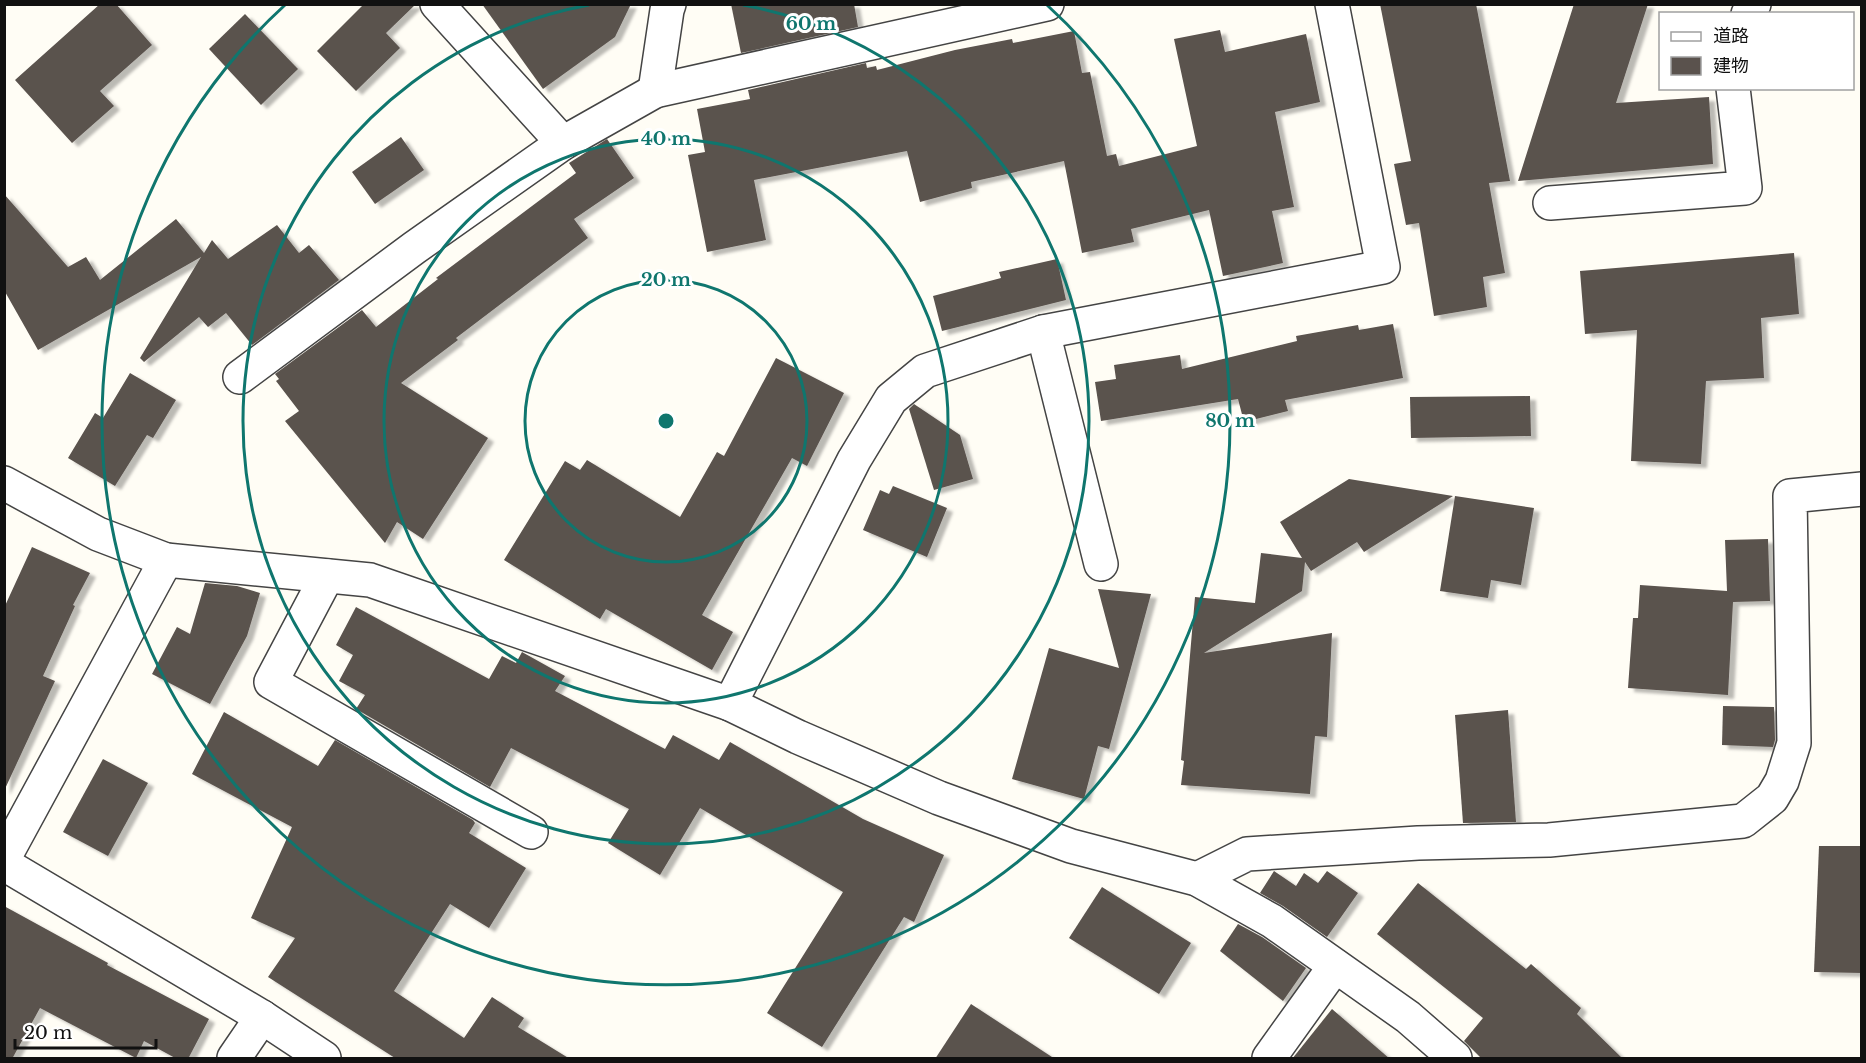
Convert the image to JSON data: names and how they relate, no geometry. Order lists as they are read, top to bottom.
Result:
{
  "legend": ["道路", "建物"],
  "scale_bar": "20 m",
  "rings": [
    "60 m",
    "40 m",
    "20 m",
    "80 m"
  ]
}
